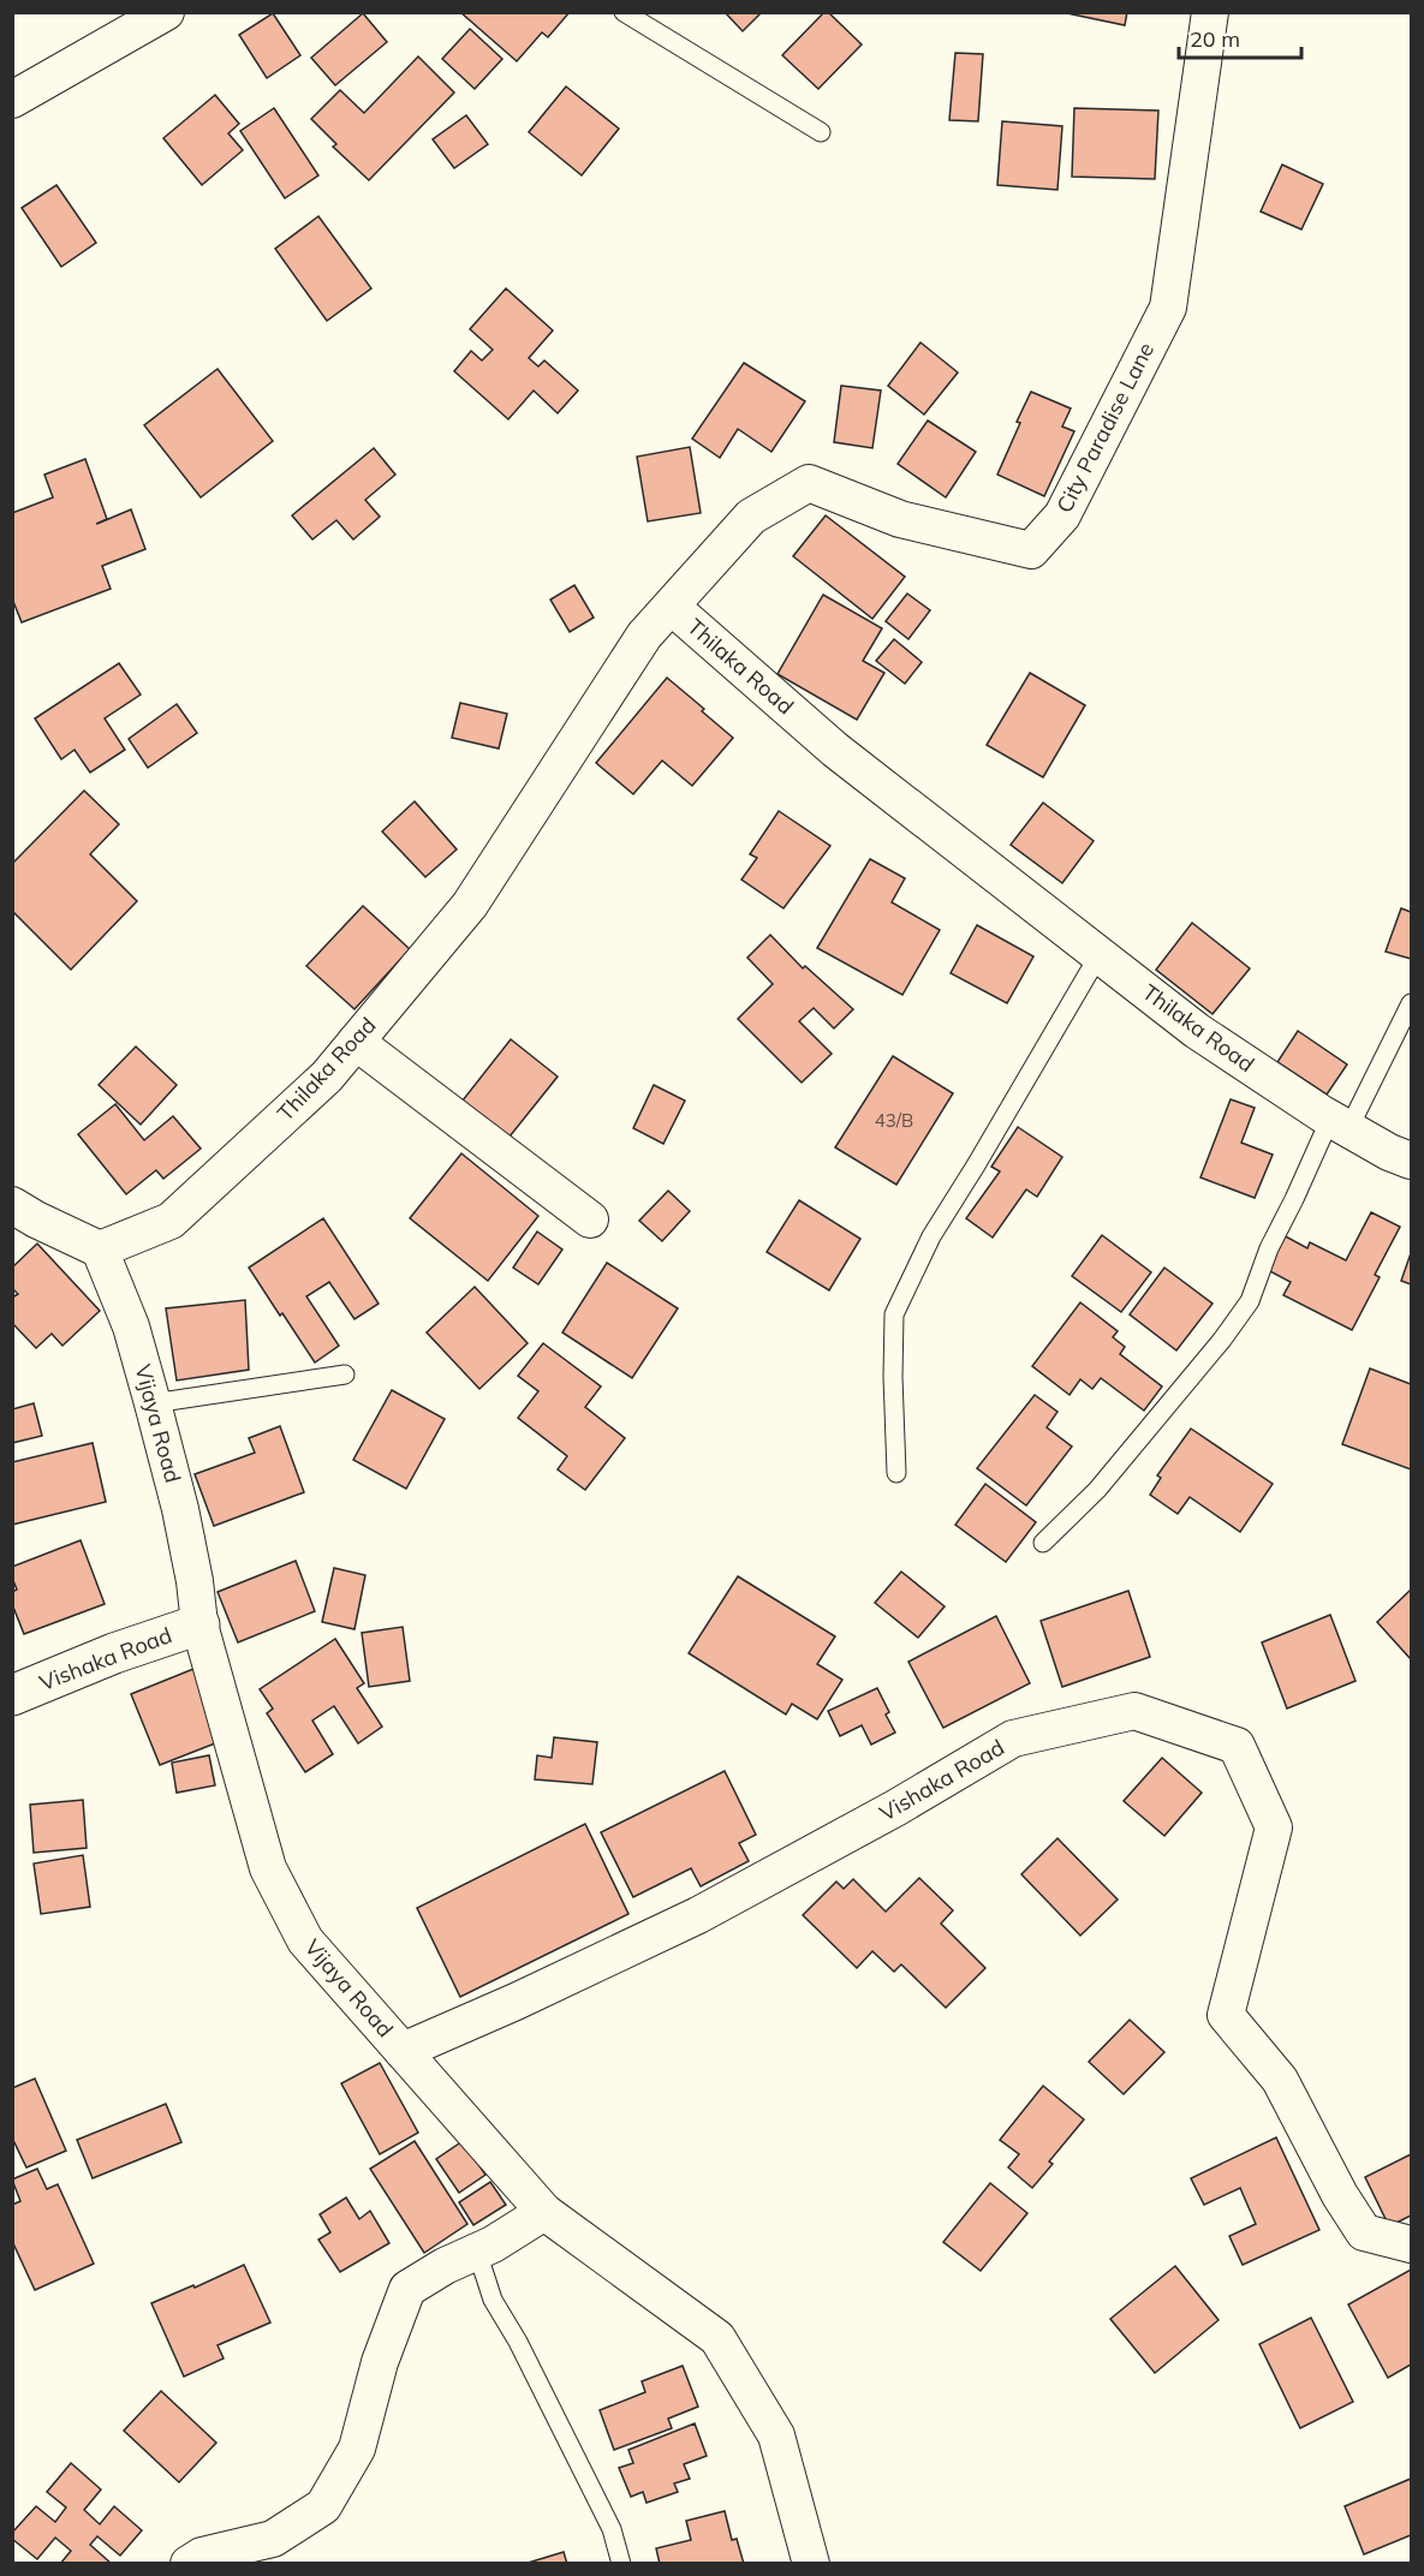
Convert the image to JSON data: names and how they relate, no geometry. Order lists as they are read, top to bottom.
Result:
{
  "streets": {
    "street": [
      "City Paradise Lane",
      "Thilaka Road",
      "Vijaya Road",
      "Vishaka Road"
    ]
  },
  "crossings": [
    ["City Paradise Lane", "Thilaka Road"],
    ["Thilaka Road", "Vijaya Road"],
    ["Vijaya Road", "Vishaka Road"]
  ],
  "house_numbers": ["43/B"],
  "scale_bar": "20 m"
}
